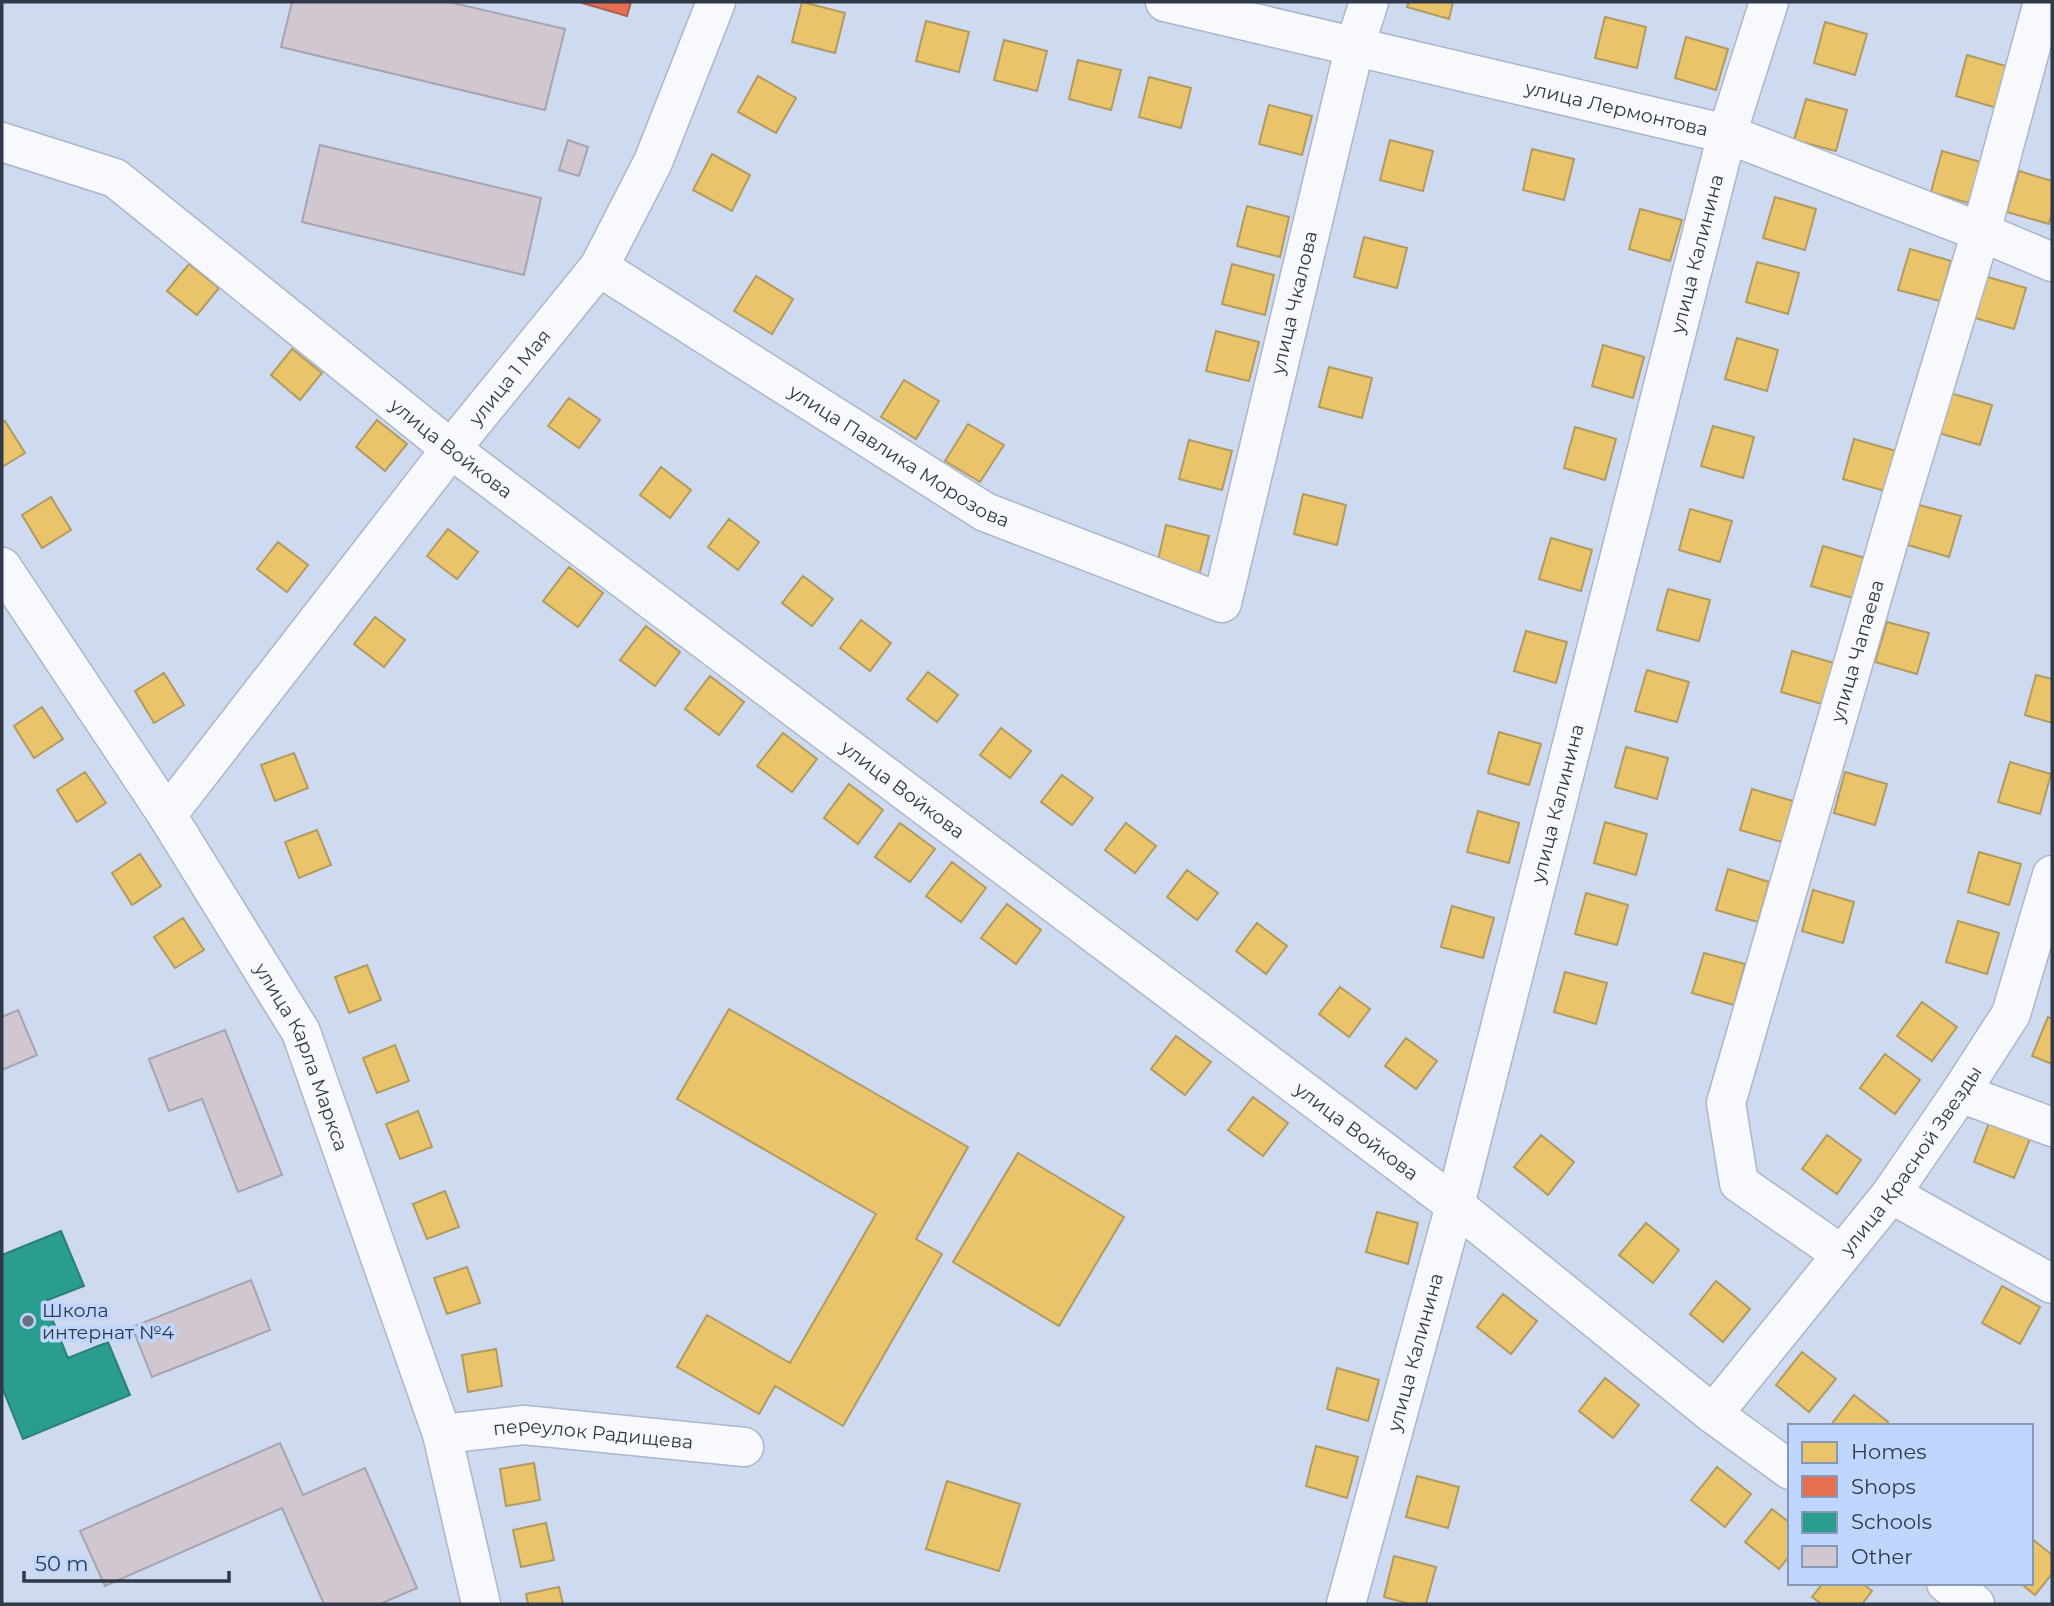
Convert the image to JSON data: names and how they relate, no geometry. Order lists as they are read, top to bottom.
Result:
{
  "streets": {
    "street": [
      "улица Лермонтова",
      "улица Калинина",
      "улица Чкалова",
      "улица 1 Мая",
      "улица Войкова",
      "улица Павлика Морозова",
      "улица Чапаева",
      "улица Карла Маркса",
      "улица Красной Звезды",
      "переулок Радищева"
    ]
  },
  "crossings": [
    ["улица Лермонтова", "улица Калинина"],
    ["улица Лермонтова", "улица Чкалова"],
    ["улица Лермонтова", "улица Чапаева"],
    ["улица Калинина", "улица Войкова"],
    ["улица Чкалова", "улица Павлика Морозова"],
    ["улица 1 Мая", "улица Войкова"],
    ["улица 1 Мая", "улица Павлика Морозова"],
    ["улица 1 Мая", "улица Карла Маркса"],
    ["улица Войкова", "улица Красной Звезды"],
    ["улица Чапаева", "улица Красной Звезды"],
    ["улица Карла Маркса", "переулок Радищева"]
  ],
  "places": ["Школа интернат №4"],
  "legend": [
    "Homes",
    "Shops",
    "Schools",
    "Other"
  ],
  "scale_bar": "50 m"
}
